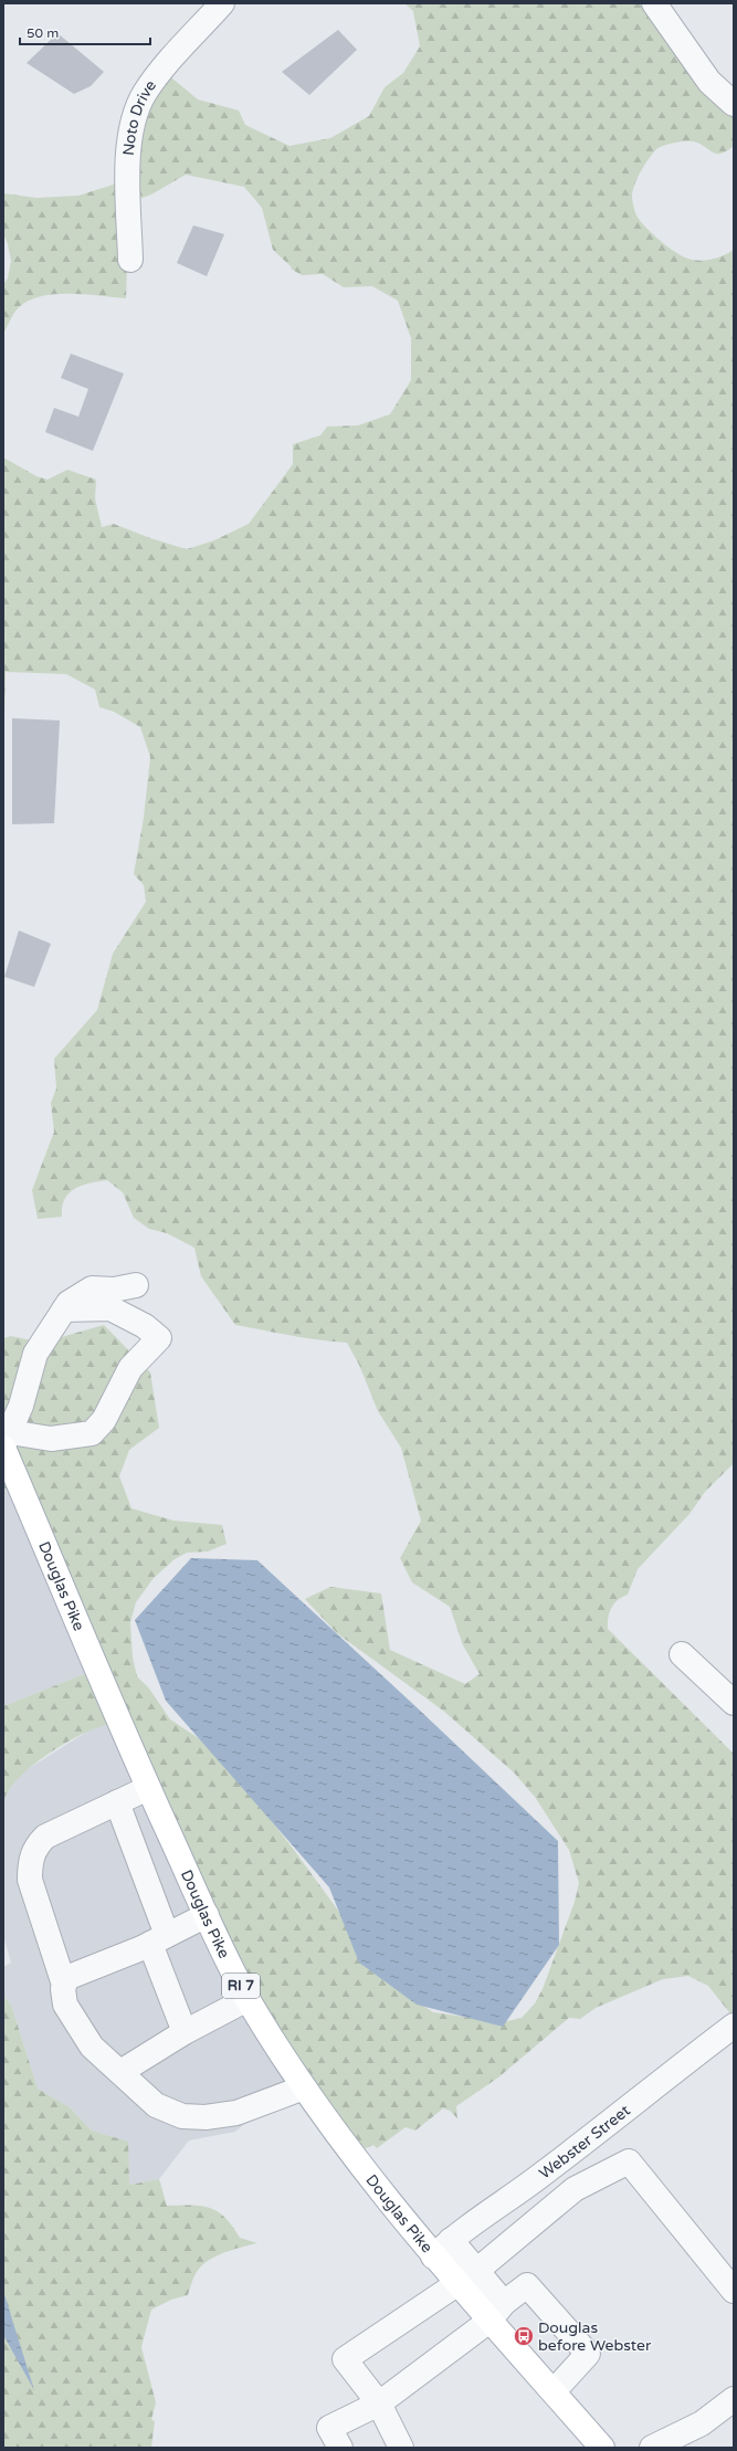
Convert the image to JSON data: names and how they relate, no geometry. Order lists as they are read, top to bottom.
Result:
{
  "streets": {
    "main road": ["Douglas Pike", "RI 7"],
    "street": ["Noto Drive", "Webster Street"]
  },
  "crossings": [
    ["Douglas Pike", "Webster Street"]
  ],
  "places": {
    "bus stop": ["Douglas before Webster"]
  },
  "scale_bar": "50 m"
}
